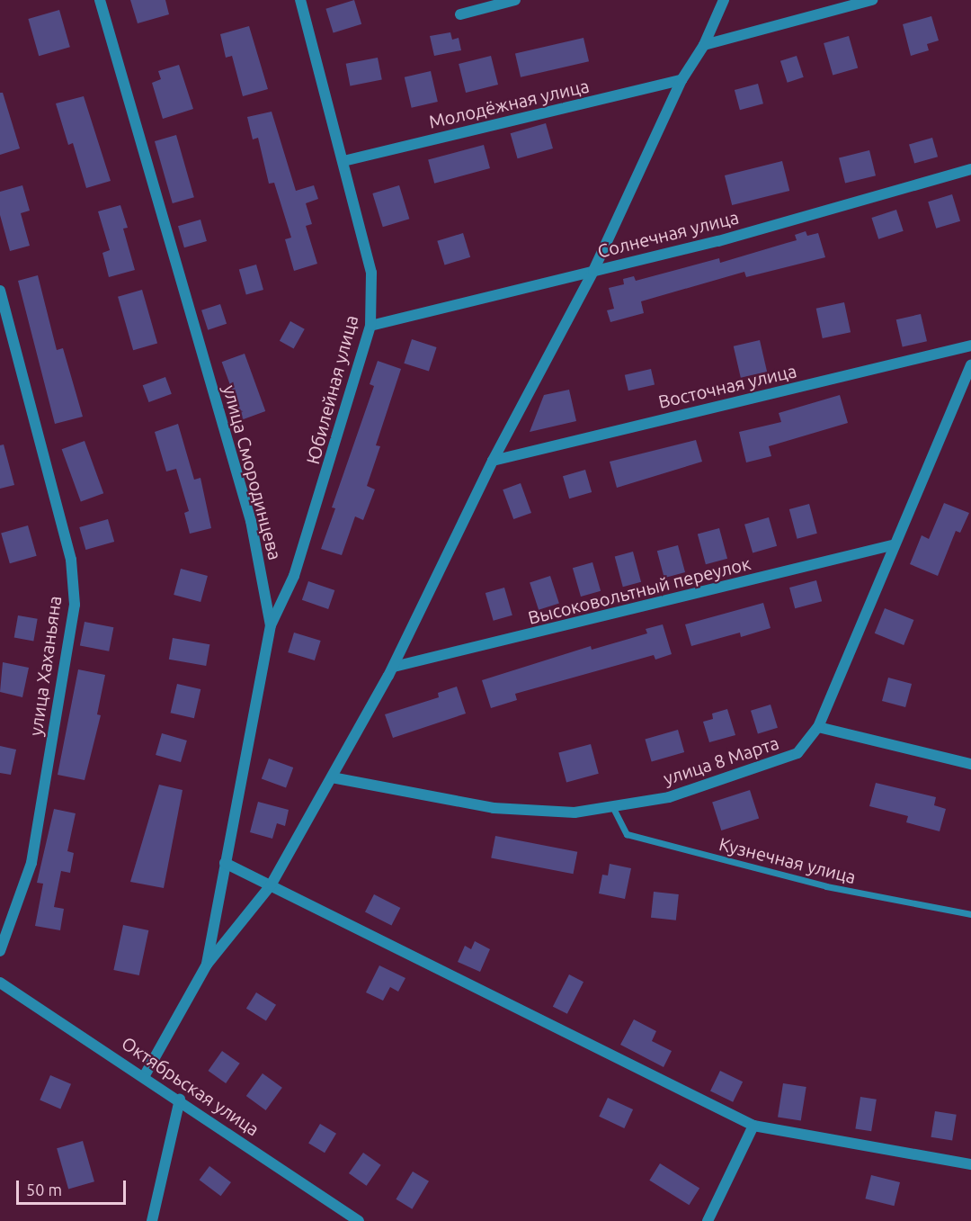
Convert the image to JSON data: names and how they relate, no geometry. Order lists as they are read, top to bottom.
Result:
{
  "streets": {
    "street": [
      "Молодёжная улица",
      "Солнечная улица",
      "Восточная улица",
      "Юбилейная улица",
      "улица Смородинцева",
      "Высоковольтный переулок",
      "улица Хаханьяна",
      "улица 8 Марта",
      "Октябрьская улица"
    ],
    "lane": ["Кузнечная улица"]
  },
  "crossings": [
    ["Молодёжная улица", "Юбилейная улица"],
    ["Солнечная улица", "Юбилейная улица"],
    ["Юбилейная улица", "улица Смородинцева"],
    ["улица Смородинцева", "Октябрьская улица"],
    ["Высоковольтный переулок", "улица 8 Марта"],
    ["улица 8 Марта", "Кузнечная улица"]
  ],
  "scale_bar": "50 m"
}
